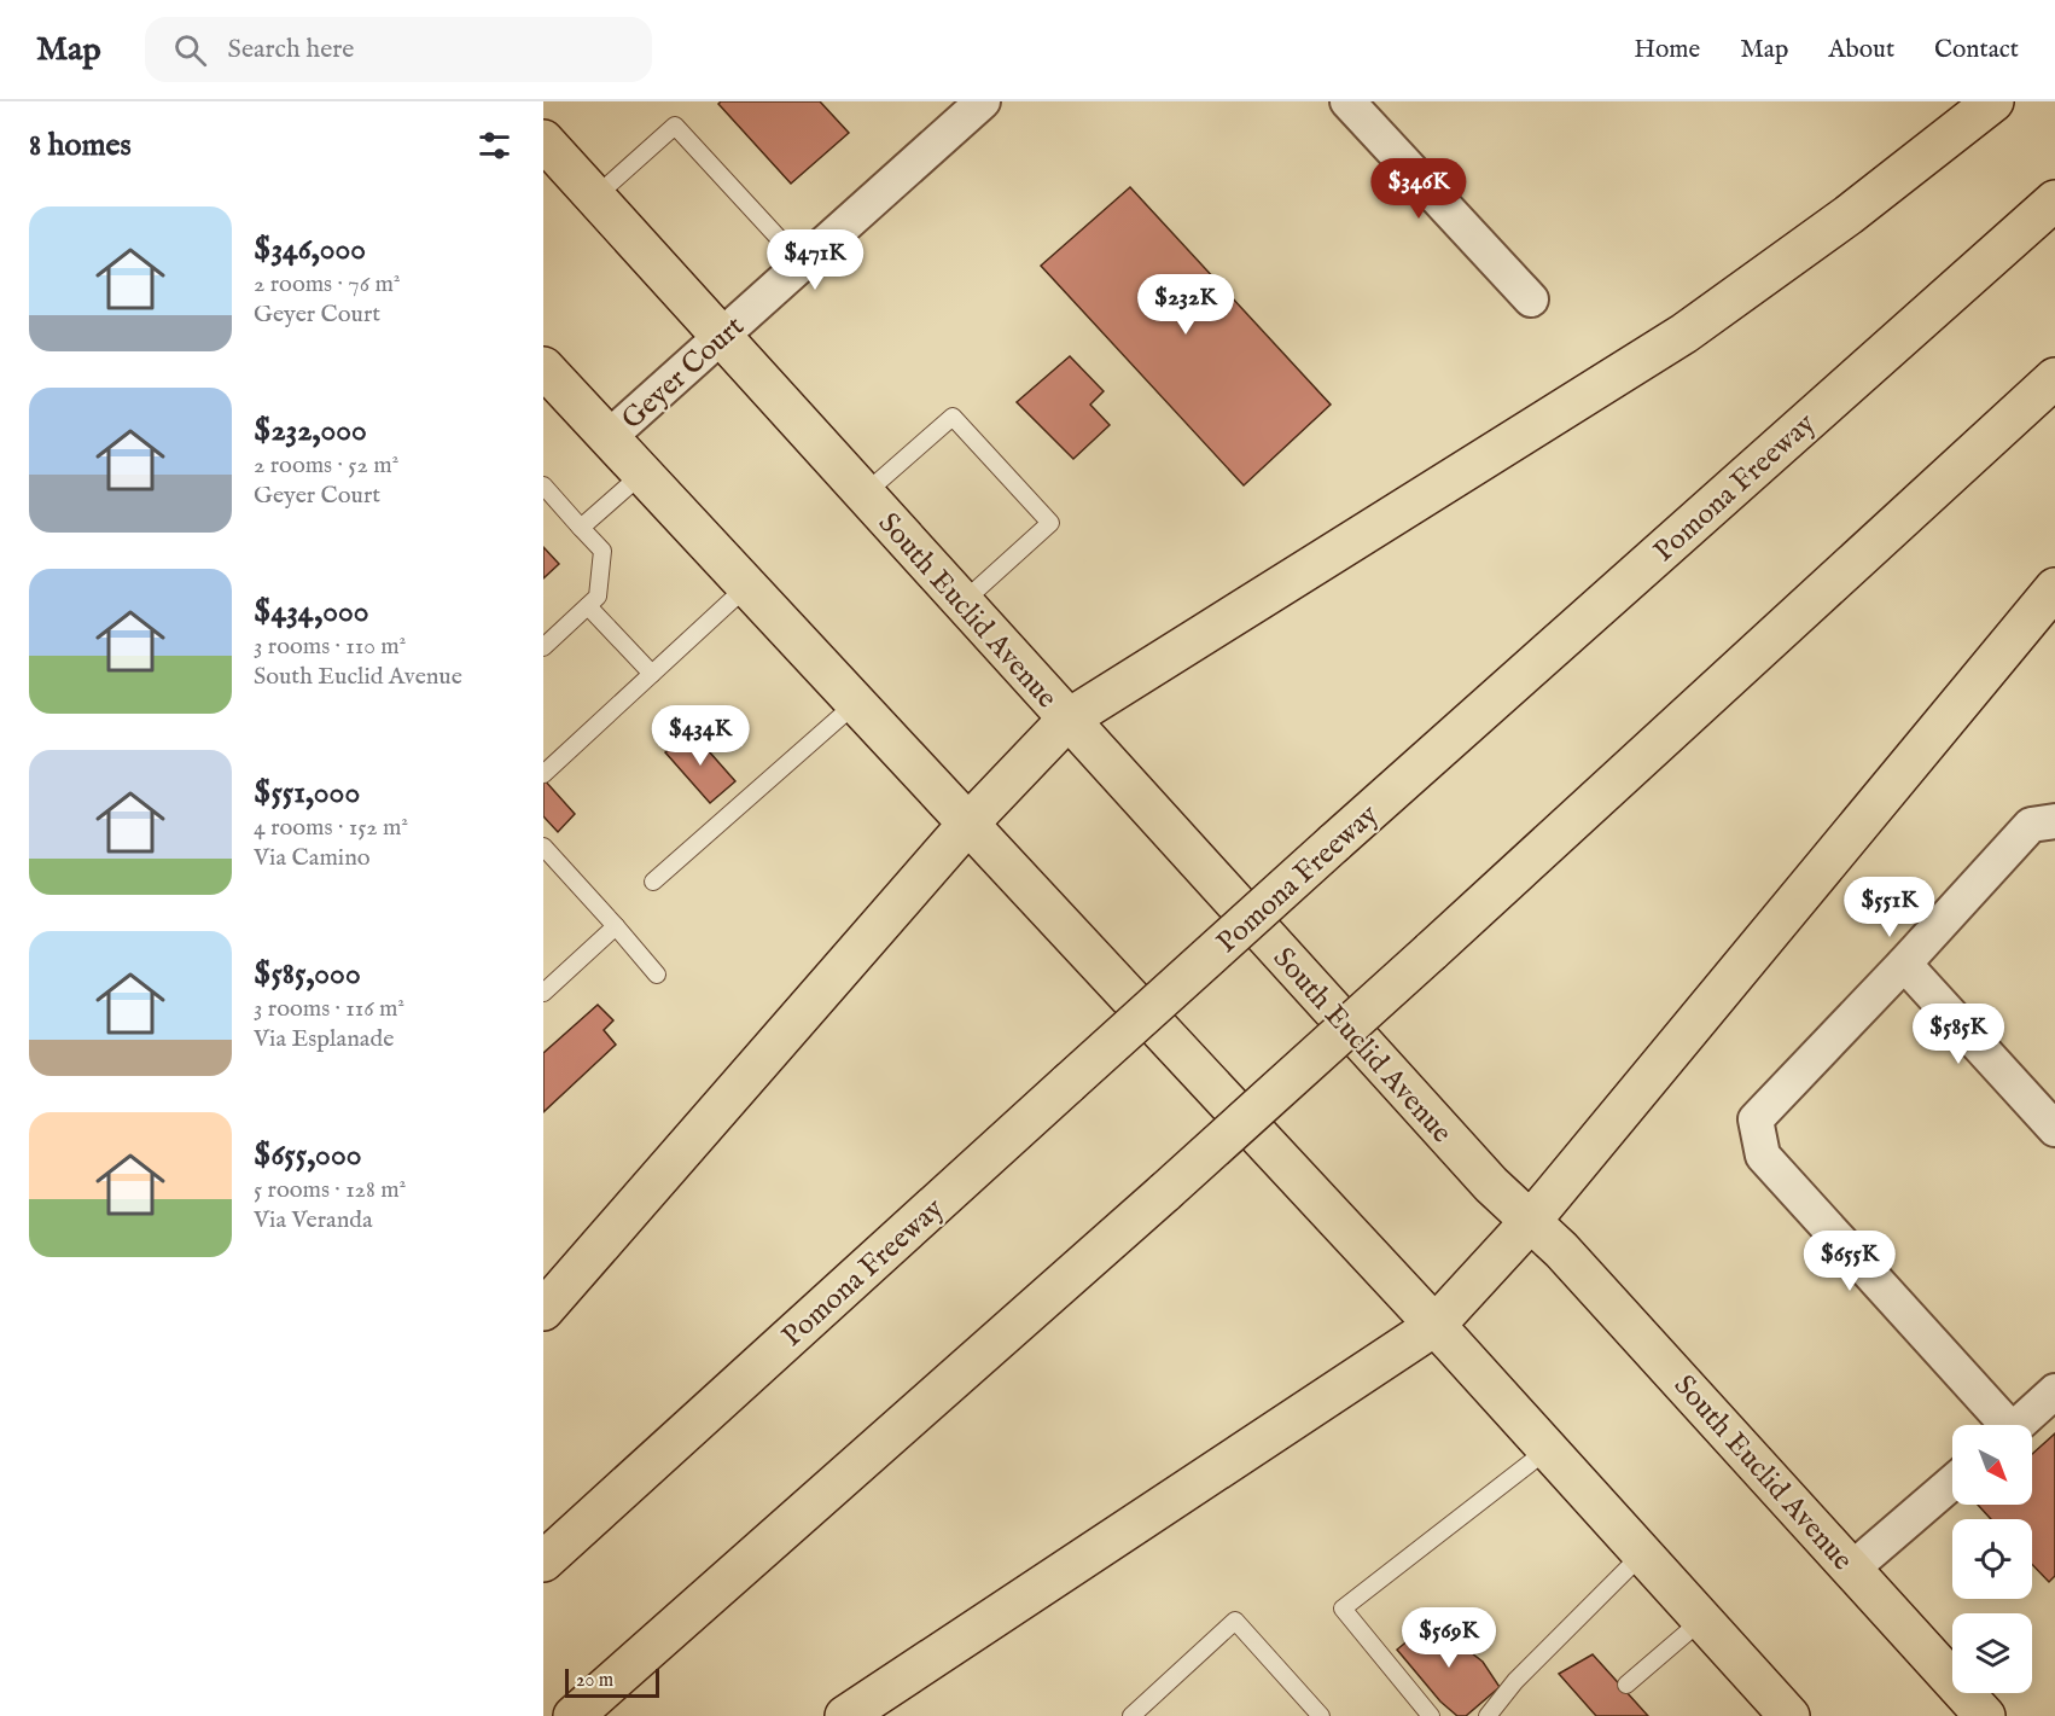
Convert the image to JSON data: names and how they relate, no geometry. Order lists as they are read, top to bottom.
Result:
{
  "streets": {
    "main road": ["Pomona Freeway", "South Euclid Avenue"],
    "street": ["Geyer Court"]
  },
  "crossings": [
    ["Geyer Court", "South Euclid Avenue"]
  ],
  "scale_bar": "20 m",
  "north": "bottom right",
  "page": {
    "header": "Map",
    "search": "Search here",
    "nav": [
      "Home",
      "Map",
      "About",
      "Contact"
    ],
    "heading": "8 homes",
    "price": [
      "$346K",
      "$471K",
      "$232K",
      "$434K",
      "$551K",
      "$585K",
      "$655K",
      "$569K"
    ],
    "list": [
      {
        "name": "$346,000",
        "note": "2 rooms · 76 m² · Geyer Court"
      },
      {
        "name": "$232,000",
        "note": "2 rooms · 52 m² · Geyer Court"
      },
      {
        "name": "$434,000",
        "note": "3 rooms · 110 m² · South Euclid Avenue"
      },
      {
        "name": "$551,000",
        "note": "4 rooms · 152 m² · Via Camino"
      },
      {
        "name": "$585,000",
        "note": "3 rooms · 116 m² · Via Esplanade"
      },
      {
        "name": "$655,000",
        "note": "5 rooms · 128 m² · Via Veranda"
      }
    ],
    "scale": "20 m"
  }
}
